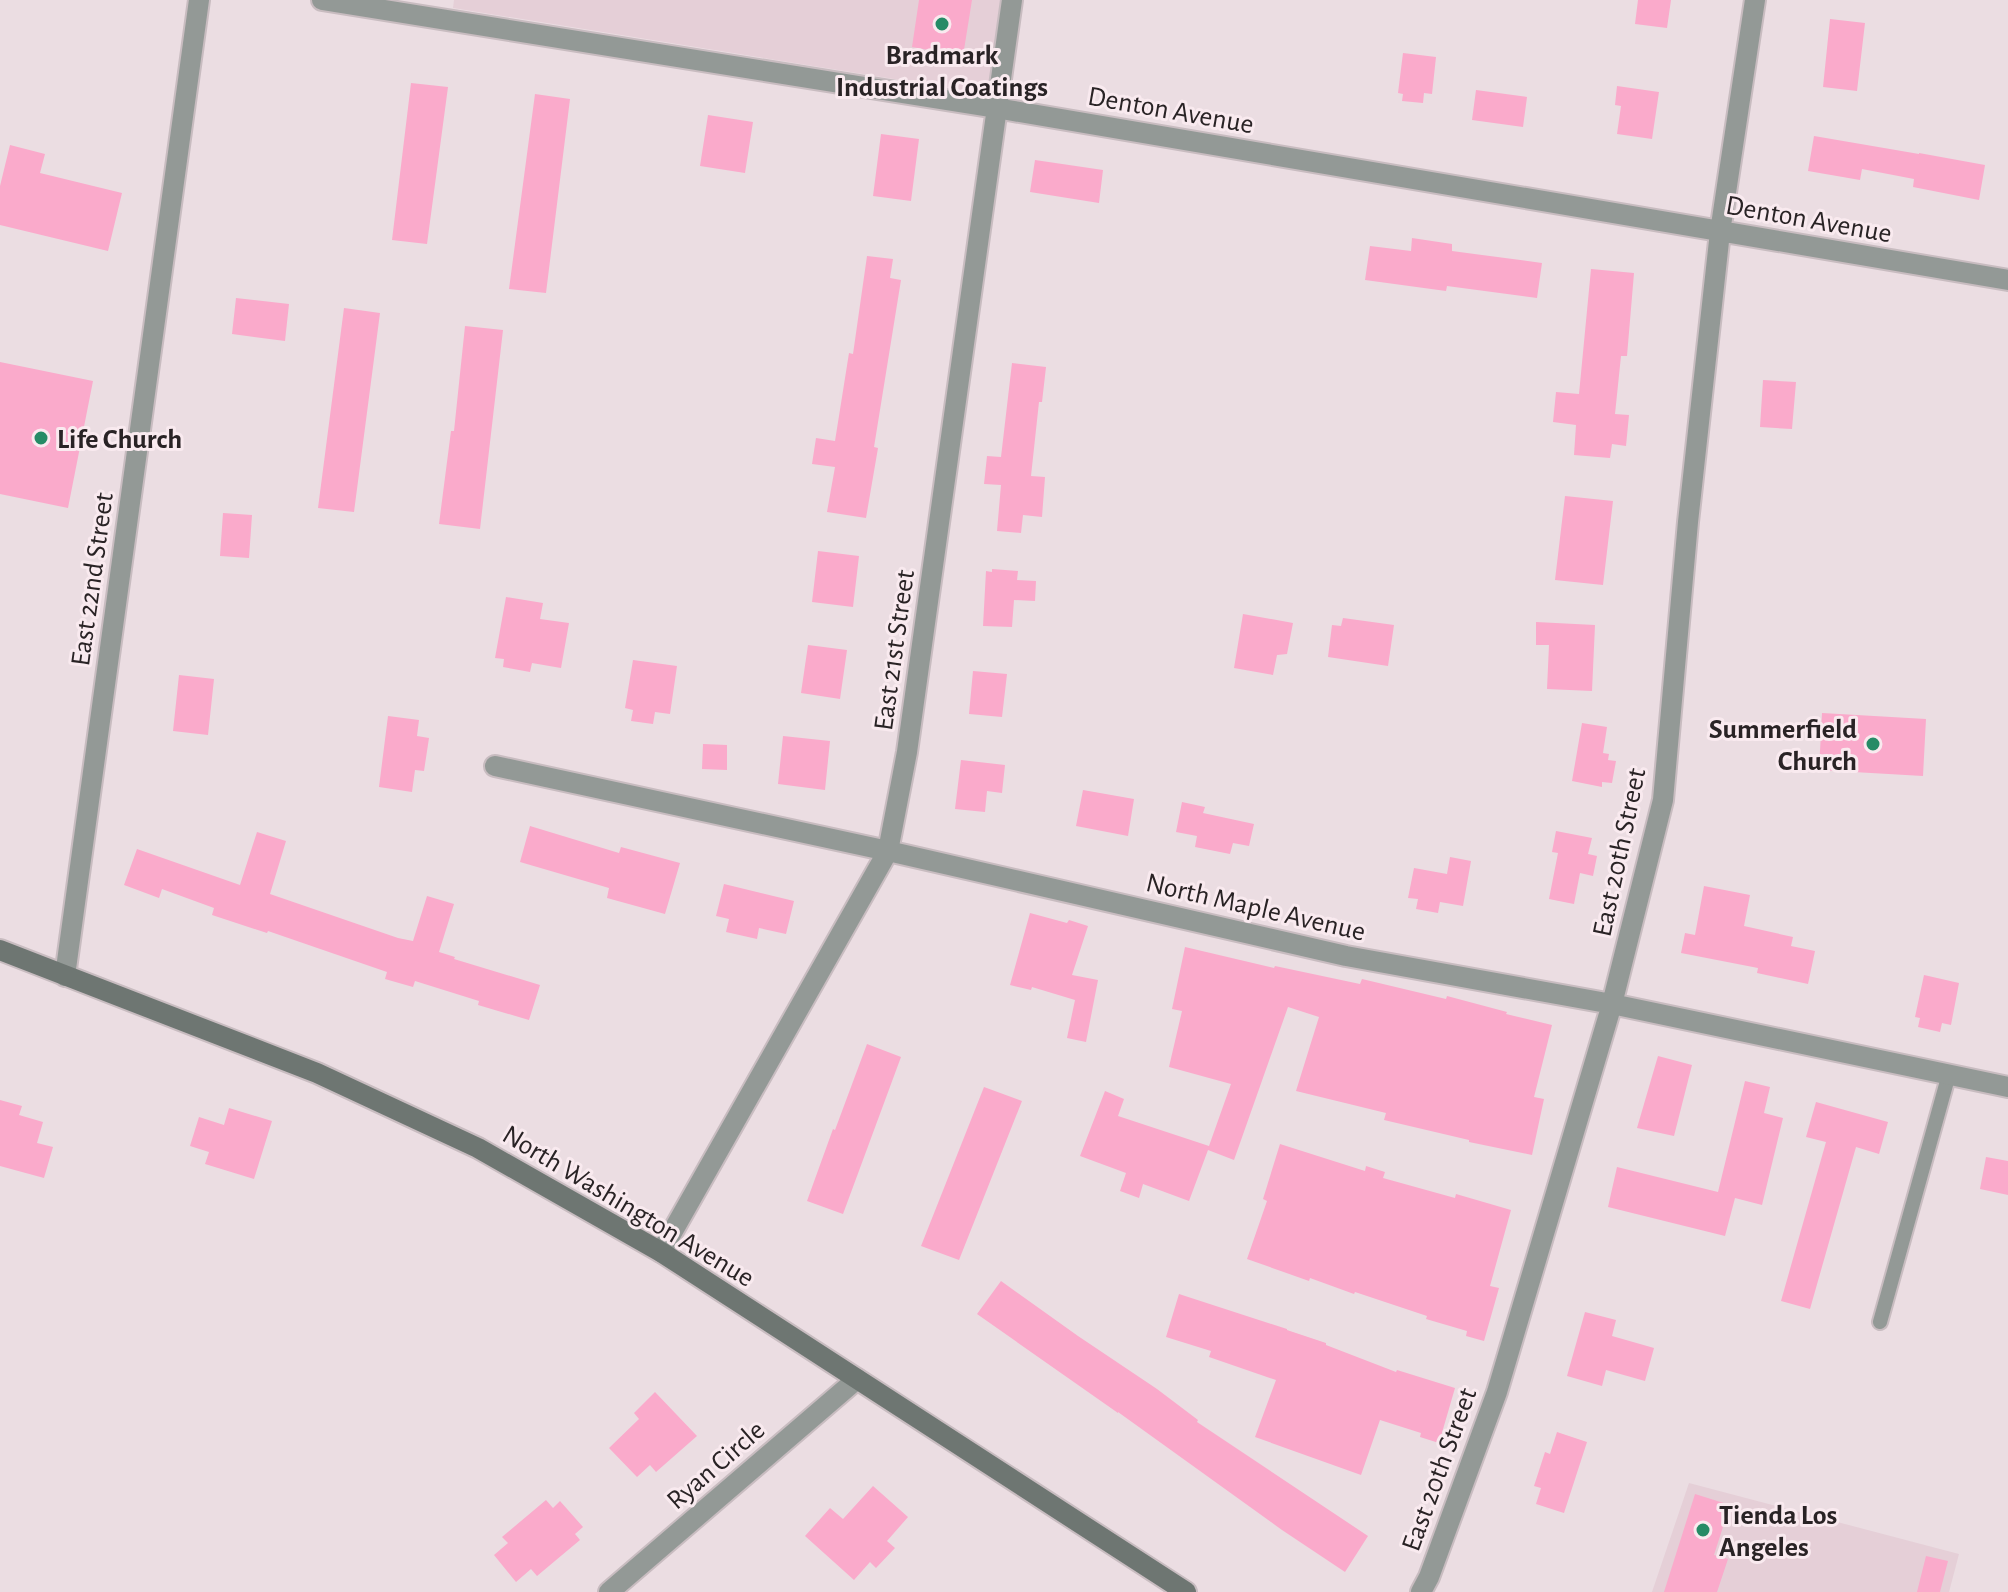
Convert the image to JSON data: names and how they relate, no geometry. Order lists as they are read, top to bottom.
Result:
{
  "streets": {
    "main road": ["North Washington Avenue"],
    "street": [
      "Denton Avenue",
      "East 22nd Street",
      "East 21st Street",
      "East 20th Street",
      "North Maple Avenue",
      "Ryan Circle"
    ]
  },
  "crossings": [
    ["Denton Avenue", "East 21st Street"],
    ["Denton Avenue", "East 20th Street"],
    ["East 22nd Street", "North Washington Avenue"],
    ["East 21st Street", "North Maple Avenue"],
    ["East 21st Street", "North Washington Avenue"],
    ["East 20th Street", "North Maple Avenue"],
    ["North Washington Avenue", "Ryan Circle"]
  ],
  "places": [
    "Bradmark Industrial Coatings",
    "Life Church",
    "Summerfield Church",
    "Tienda Los Angeles"
  ]
}
